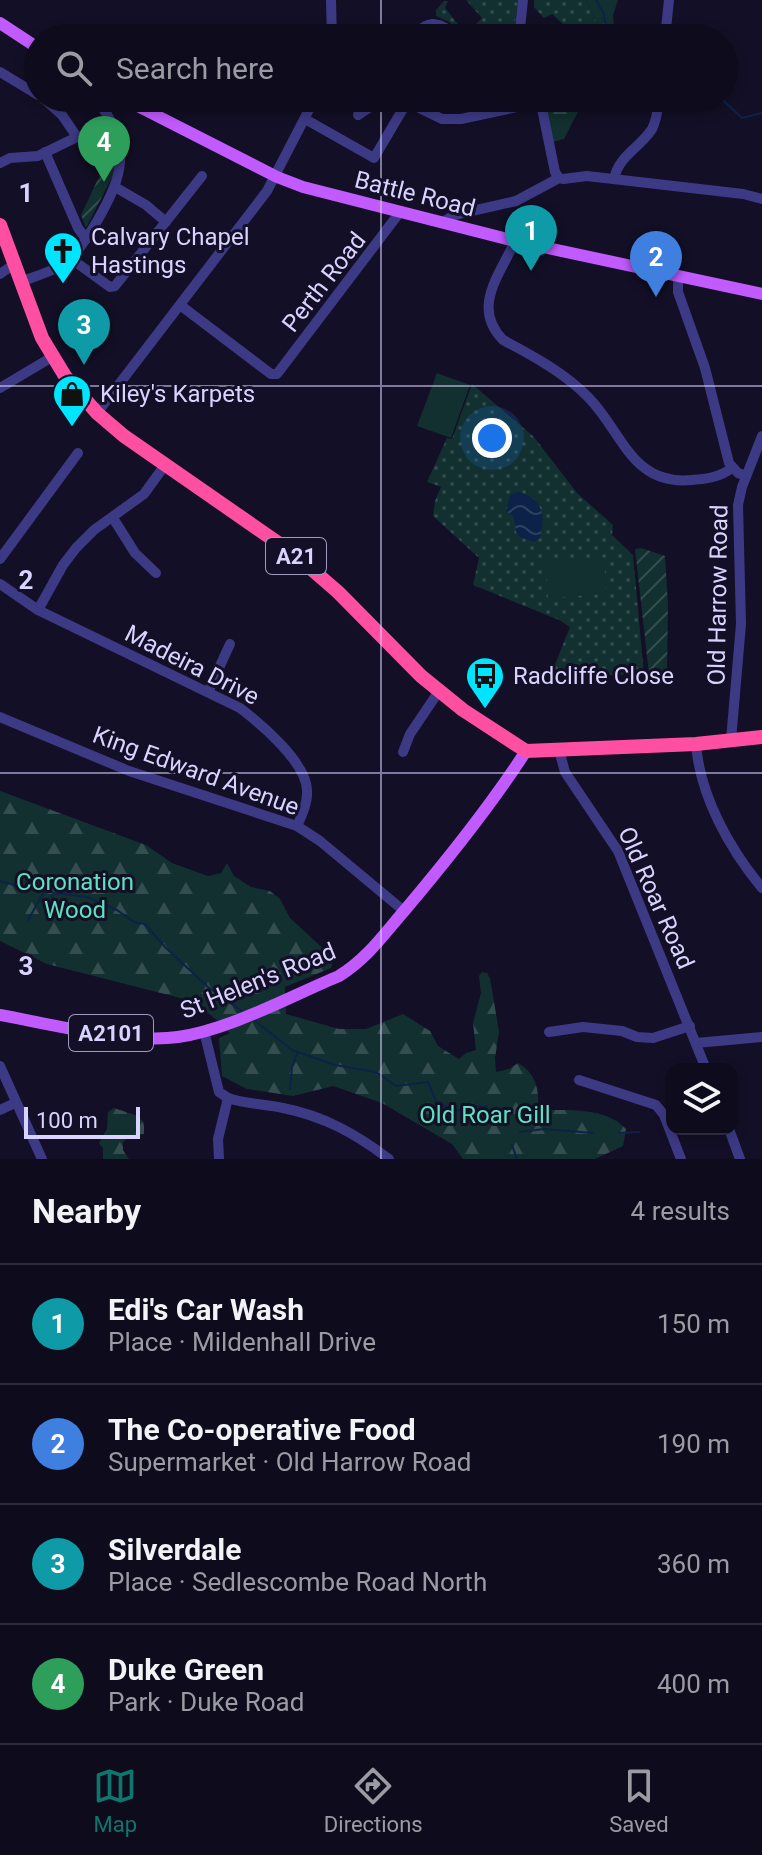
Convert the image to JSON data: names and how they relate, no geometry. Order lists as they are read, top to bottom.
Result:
{
  "streets": {
    "highway": ["A21"],
    "main road": ["Battle Road", "St Helen's Road", "A2101"],
    "street": [
      "Perth Road",
      "Old Harrow Road",
      "Madeira Drive",
      "King Edward Avenue",
      "Old Roar Road"
    ]
  },
  "crossings": [
    ["Battle Road", "Perth Road"],
    ["A21", "St Helen's Road"],
    ["Madeira Drive", "King Edward Avenue"],
    ["King Edward Avenue", "St Helen's Road"]
  ],
  "parks": ["Coronation Wood", "Old Roar Gill"],
  "places": {
    "church": ["Calvary Chapel Hastings"],
    "shop": ["Kiley's Karpets"],
    "bus stop": ["Radcliffe Close"]
  },
  "scale_bar": "100 m",
  "page": {
    "search": "Search here",
    "pins": [
      "4",
      "1",
      "2",
      "3"
    ],
    "scale": "100 m",
    "heading": ["Nearby", "4 results"],
    "list": [
      {
        "mark": "1",
        "name": "Edi's Car Wash",
        "note": "Place · Mildenhall Drive",
        "value": "150 m"
      },
      {
        "mark": "2",
        "name": "The Co-operative Food",
        "note": "Supermarket · Old Harrow Road",
        "value": "190 m"
      },
      {
        "mark": "3",
        "name": "Silverdale",
        "note": "Place · Sedlescombe Road North",
        "value": "360 m"
      },
      {
        "mark": "4",
        "name": "Duke Green",
        "note": "Park · Duke Road",
        "value": "400 m"
      }
    ],
    "nav": ["Map", "Directions", "Saved"]
  },
  "grid": {
    "rows": ["1", "2", "3"]
  }
}
